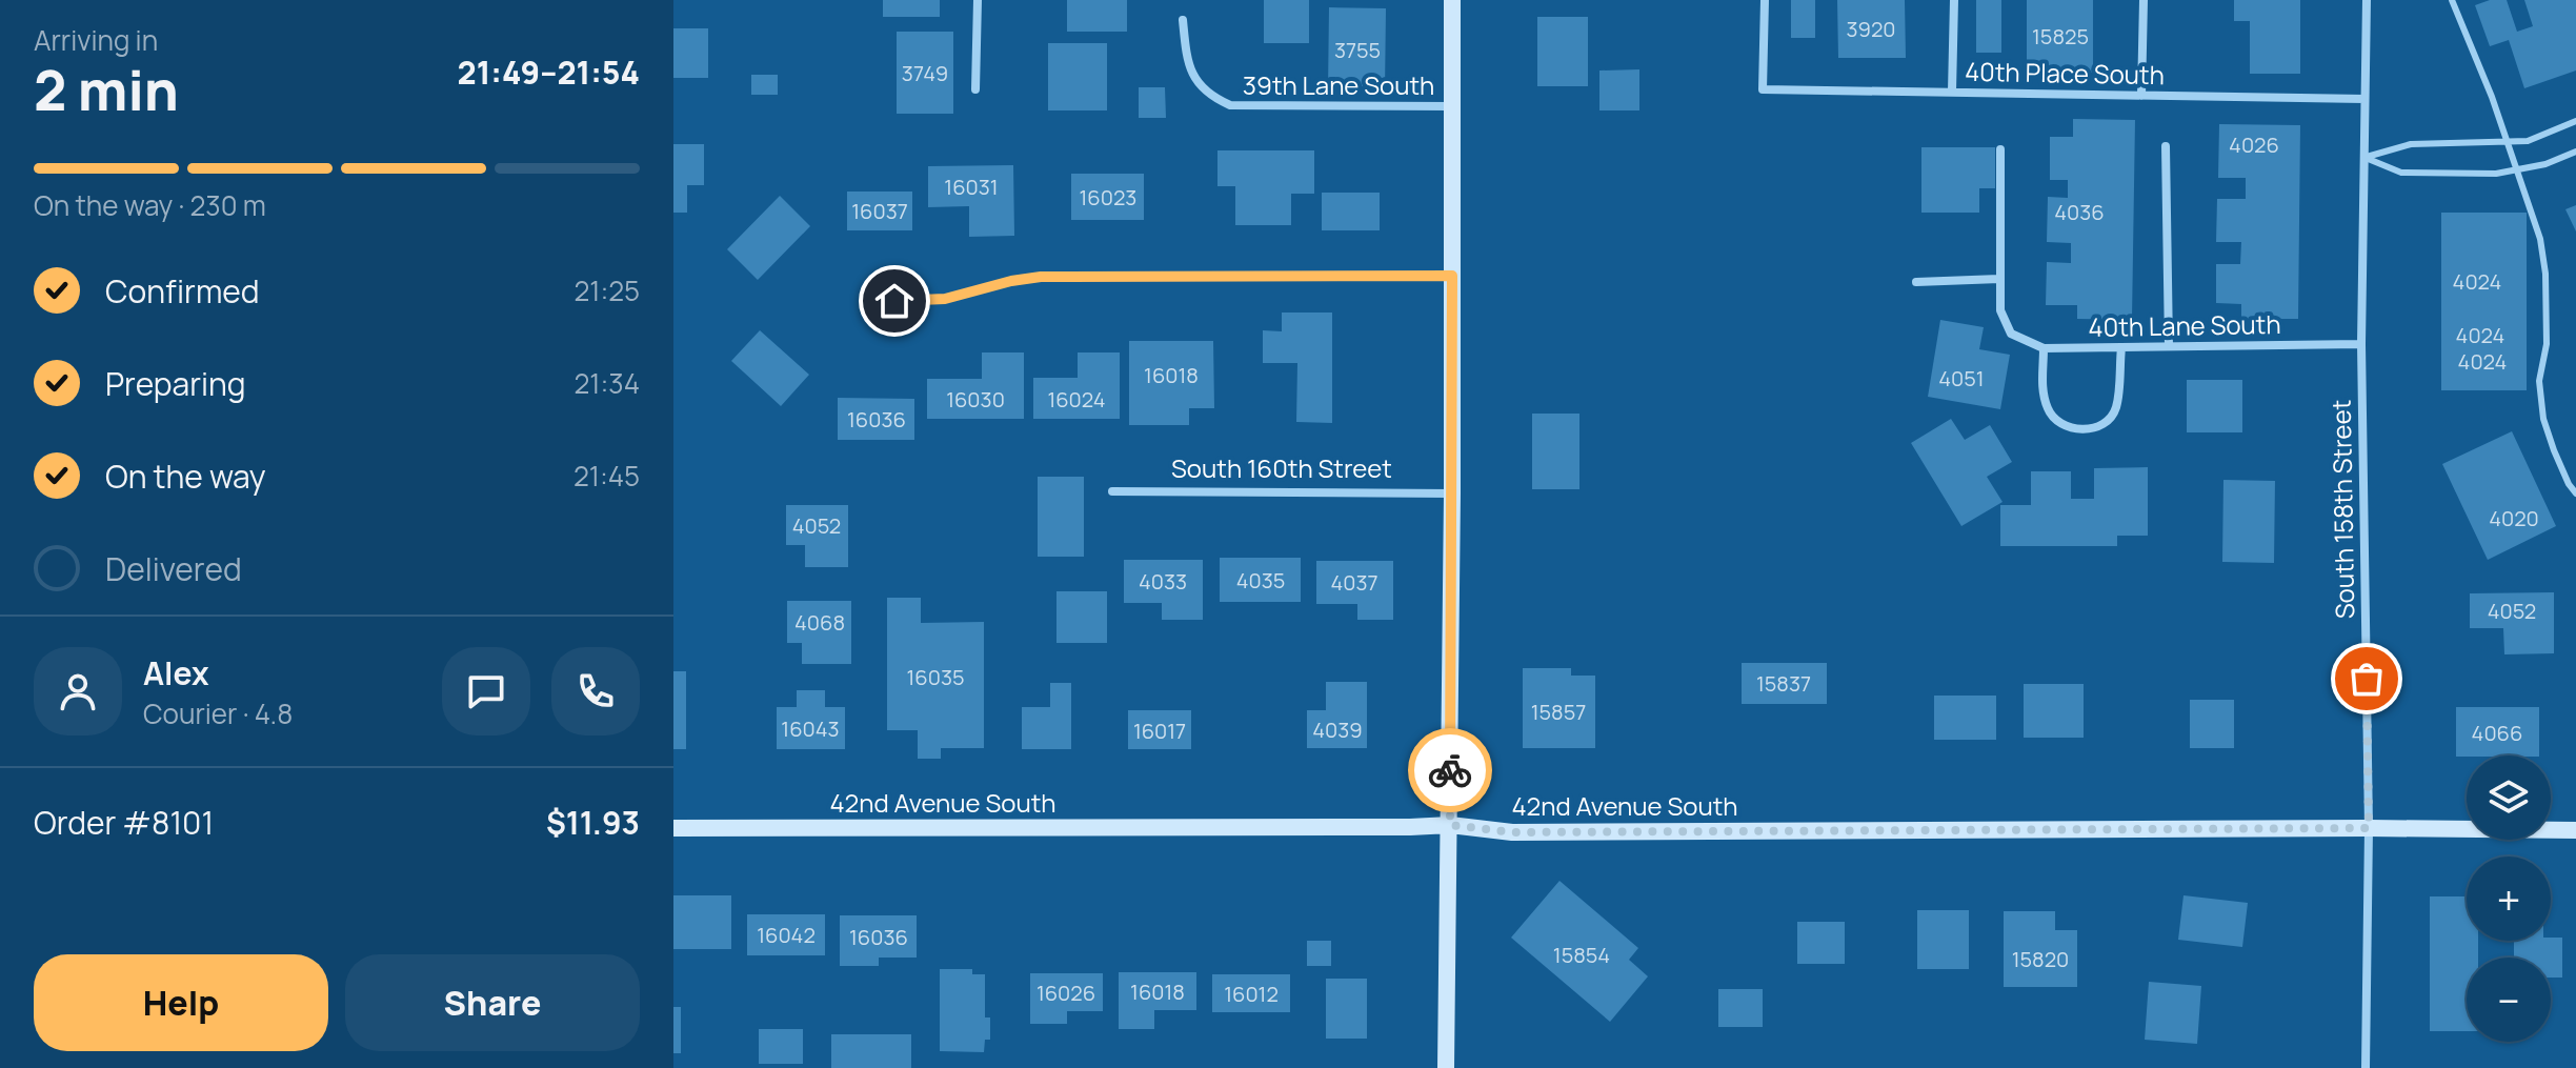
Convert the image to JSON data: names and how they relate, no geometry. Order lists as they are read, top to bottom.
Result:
{
  "streets": {
    "street": [
      "40th Place South",
      "39th Lane South",
      "40th Lane South",
      "South 160th Street",
      "South 158th Street",
      "42nd Avenue South"
    ]
  },
  "crossings": [
    ["40th Place South", "South 158th Street"],
    ["40th Lane South", "South 158th Street"],
    ["South 158th Street", "42nd Avenue South"]
  ],
  "house_numbers": [
    "3920",
    "15825",
    "3755",
    "3749",
    "4026",
    "16031",
    "16023",
    "16037",
    "4036",
    "4024",
    "4024",
    "4024",
    "16018",
    "4051",
    "16030",
    "16024",
    "16036",
    "4020",
    "4052",
    "4035",
    "4033",
    "4037",
    "4052",
    "4068",
    "16035",
    "15837",
    "15857",
    "16043",
    "4039",
    "16017",
    "4066",
    "16042",
    "16036",
    "15854",
    "15820",
    "16018",
    "16026",
    "16012"
  ],
  "page": {
    "heading": ["2 min", "Arriving in", "21:49–21:54"],
    "panel": [
      "Alex",
      "Courier · 4.8",
      "Order #8101",
      "$11.93"
    ],
    "bar": "On the way · 230 m",
    "list": [
      ["Confirmed", "21:25"],
      ["Preparing", "21:34"],
      ["On the way", "21:45"],
      "Delivered"
    ],
    "map_buttons": ["+", "−"],
    "buttons": ["Help", "Share"]
  }
}
